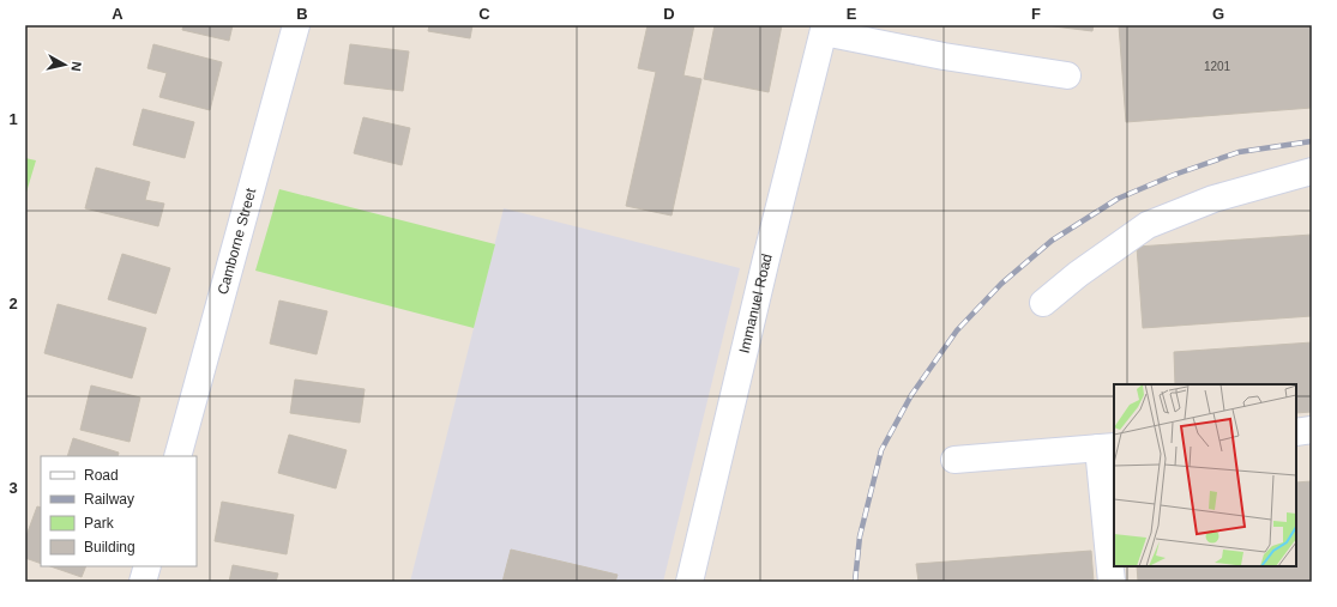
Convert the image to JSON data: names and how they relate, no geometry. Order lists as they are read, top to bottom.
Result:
{
  "streets": {
    "street": ["Camborne Street", "Immanuel Road"]
  },
  "house_numbers": ["1201"],
  "legend": [
    "Road",
    "Railway",
    "Park",
    "Building"
  ],
  "north": "right",
  "grid": {
    "columns": [
      "A",
      "B",
      "C",
      "D",
      "E",
      "F",
      "G"
    ],
    "rows": ["1", "2", "3"]
  }
}
